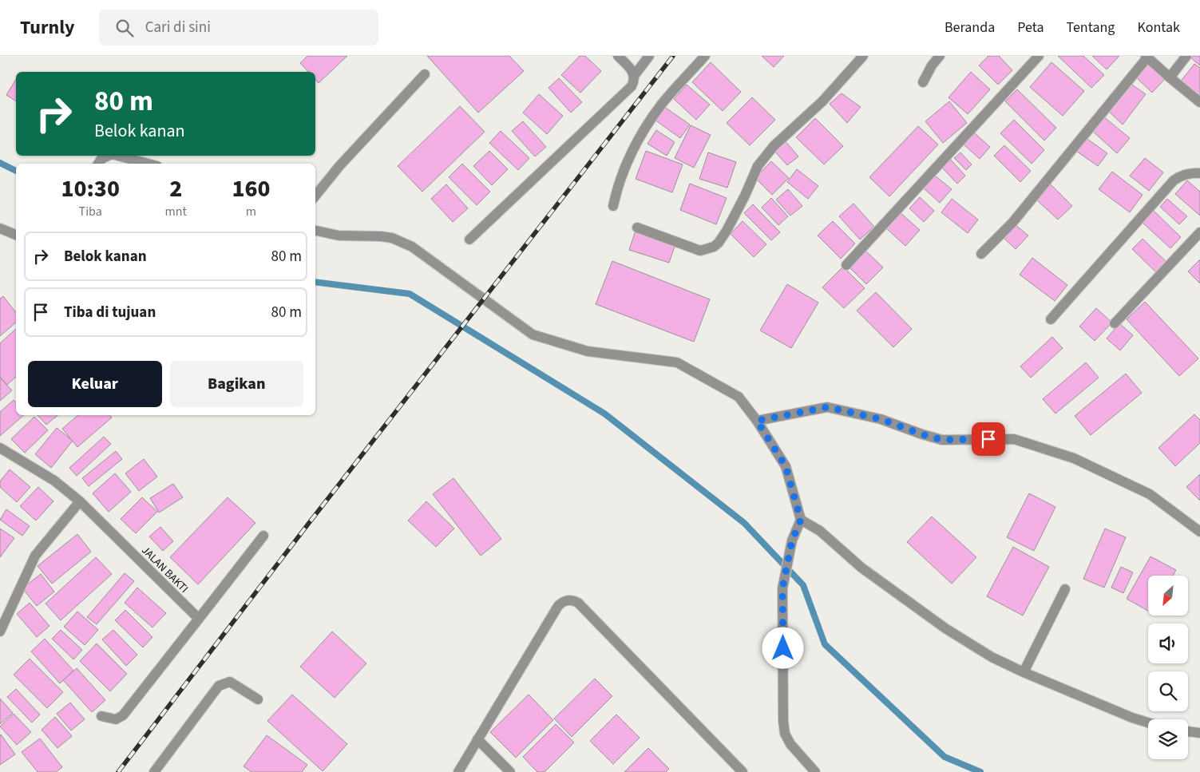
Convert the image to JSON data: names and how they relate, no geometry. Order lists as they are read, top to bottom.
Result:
{
  "streets": {
    "street": ["JALAN BAKTI"]
  },
  "north": "bottom left",
  "page": {
    "header": "Turnly",
    "search": "Cari di sini",
    "nav": [
      "Beranda",
      "Peta",
      "Tentang",
      "Kontak"
    ],
    "turn": ["80 m", "Belok kanan"],
    "eta": [
      "10:30",
      "Tiba",
      "2",
      "mnt",
      "160",
      "m"
    ],
    "list": [
      {
        "name": "Belok kanan",
        "value": "80 m"
      },
      {
        "name": "Tiba di tujuan",
        "value": "80 m"
      }
    ],
    "buttons": ["Keluar", "Bagikan"]
  }
}
